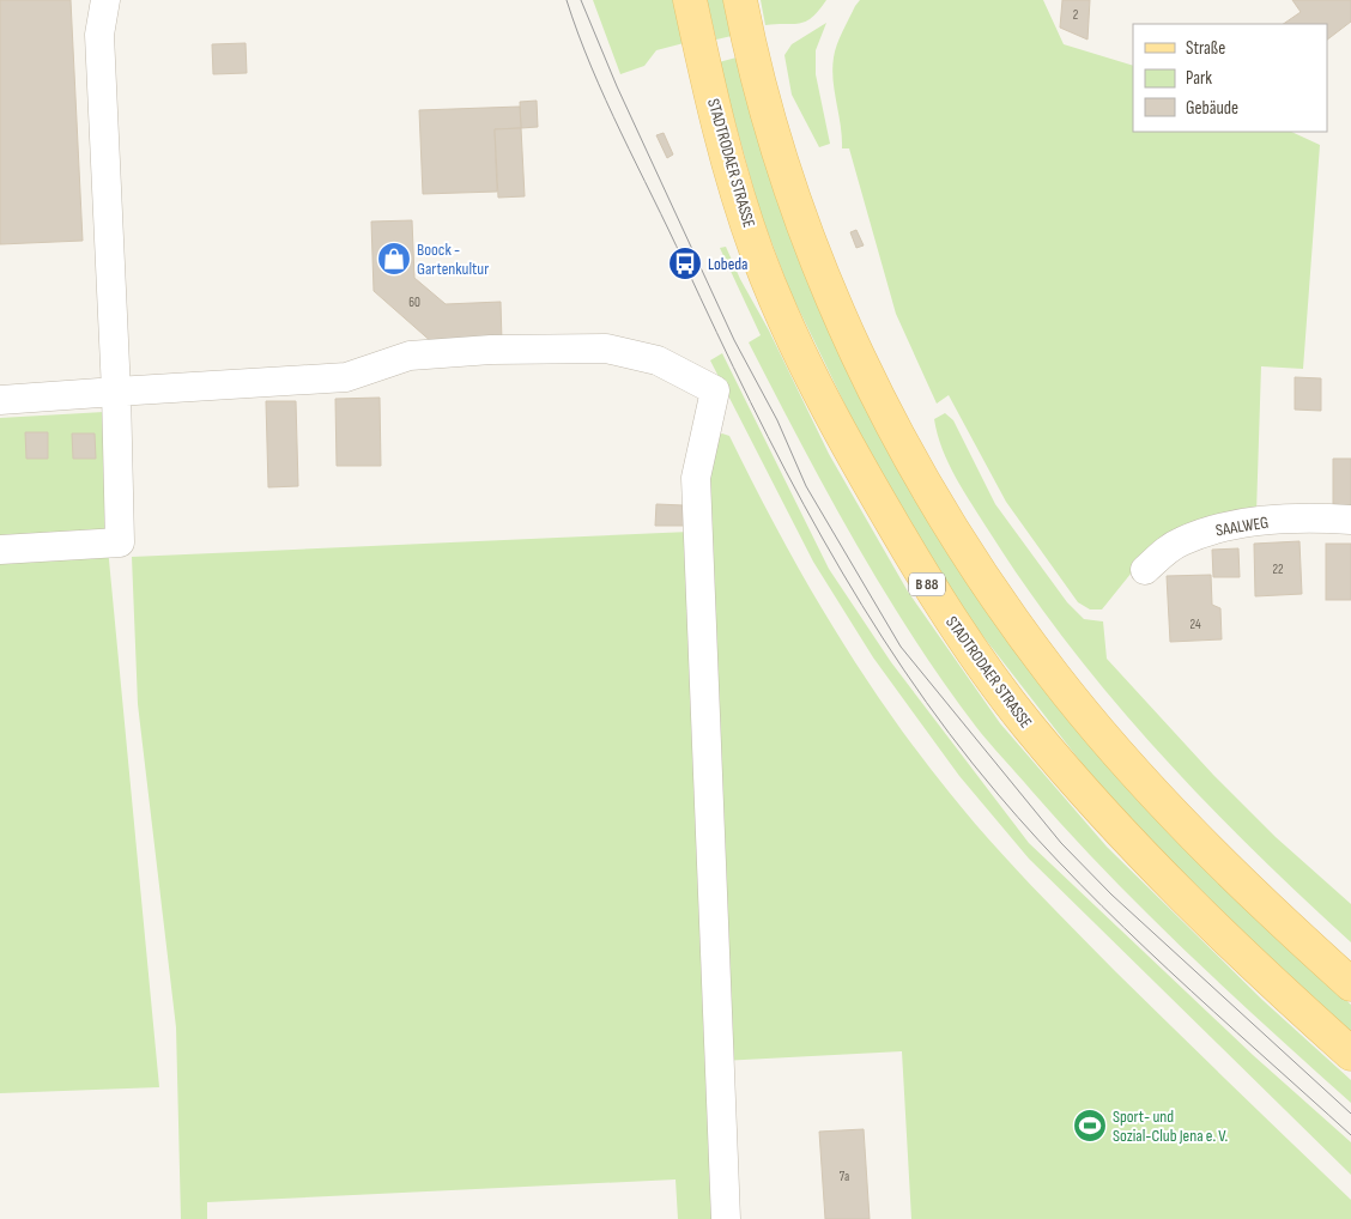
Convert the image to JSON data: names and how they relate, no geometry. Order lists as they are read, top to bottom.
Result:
{
  "streets": {
    "main road": ["STADTRODAER STRASSE", "B 88"],
    "street": ["SAALWEG"]
  },
  "places": {
    "shop": ["Boock - Gartenkultur"],
    "bus stop": ["Lobeda"],
    "sports": ["Sport- und Sozial-Club Jena e. V."]
  },
  "house_numbers": [
    "2",
    "60",
    "22",
    "24",
    "7a"
  ],
  "legend": ["Straße", "Park", "Gebäude"]
}
